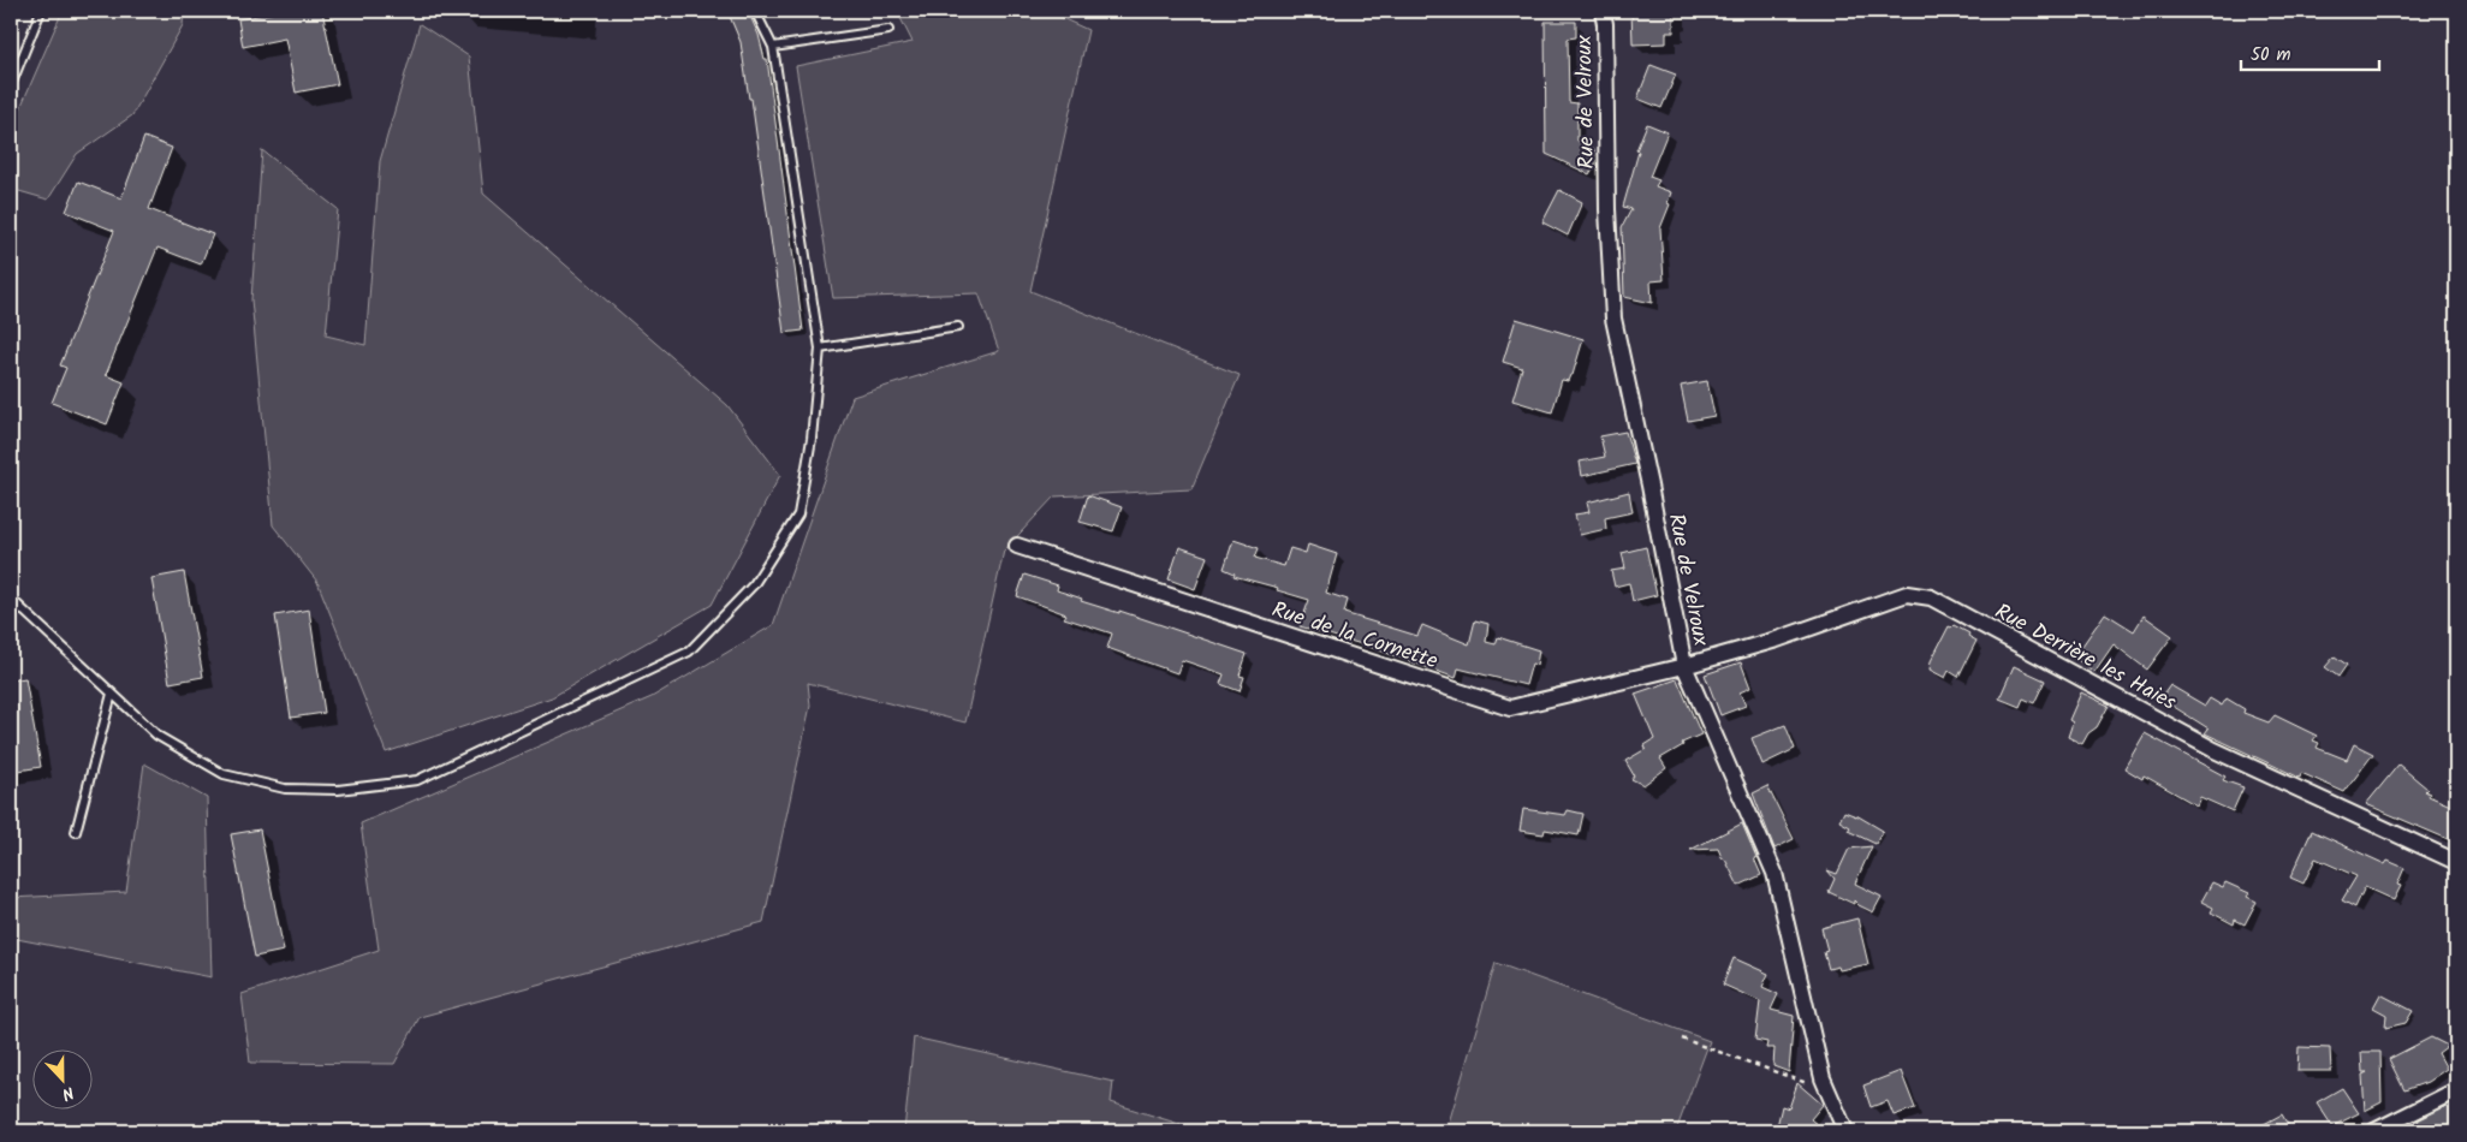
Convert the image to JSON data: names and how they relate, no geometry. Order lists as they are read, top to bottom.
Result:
{
  "streets": {
    "street": ["Rue de Velroux", "Rue de la Cornette", "Rue Derrière les Haies"]
  },
  "crossings": [
    ["Rue de Velroux", "Rue de la Cornette"],
    ["Rue de Velroux", "Rue Derrière les Haies"],
    ["Rue de la Cornette", "Rue Derrière les Haies"]
  ],
  "scale_bar": "50 m",
  "north": "bottom"
}
